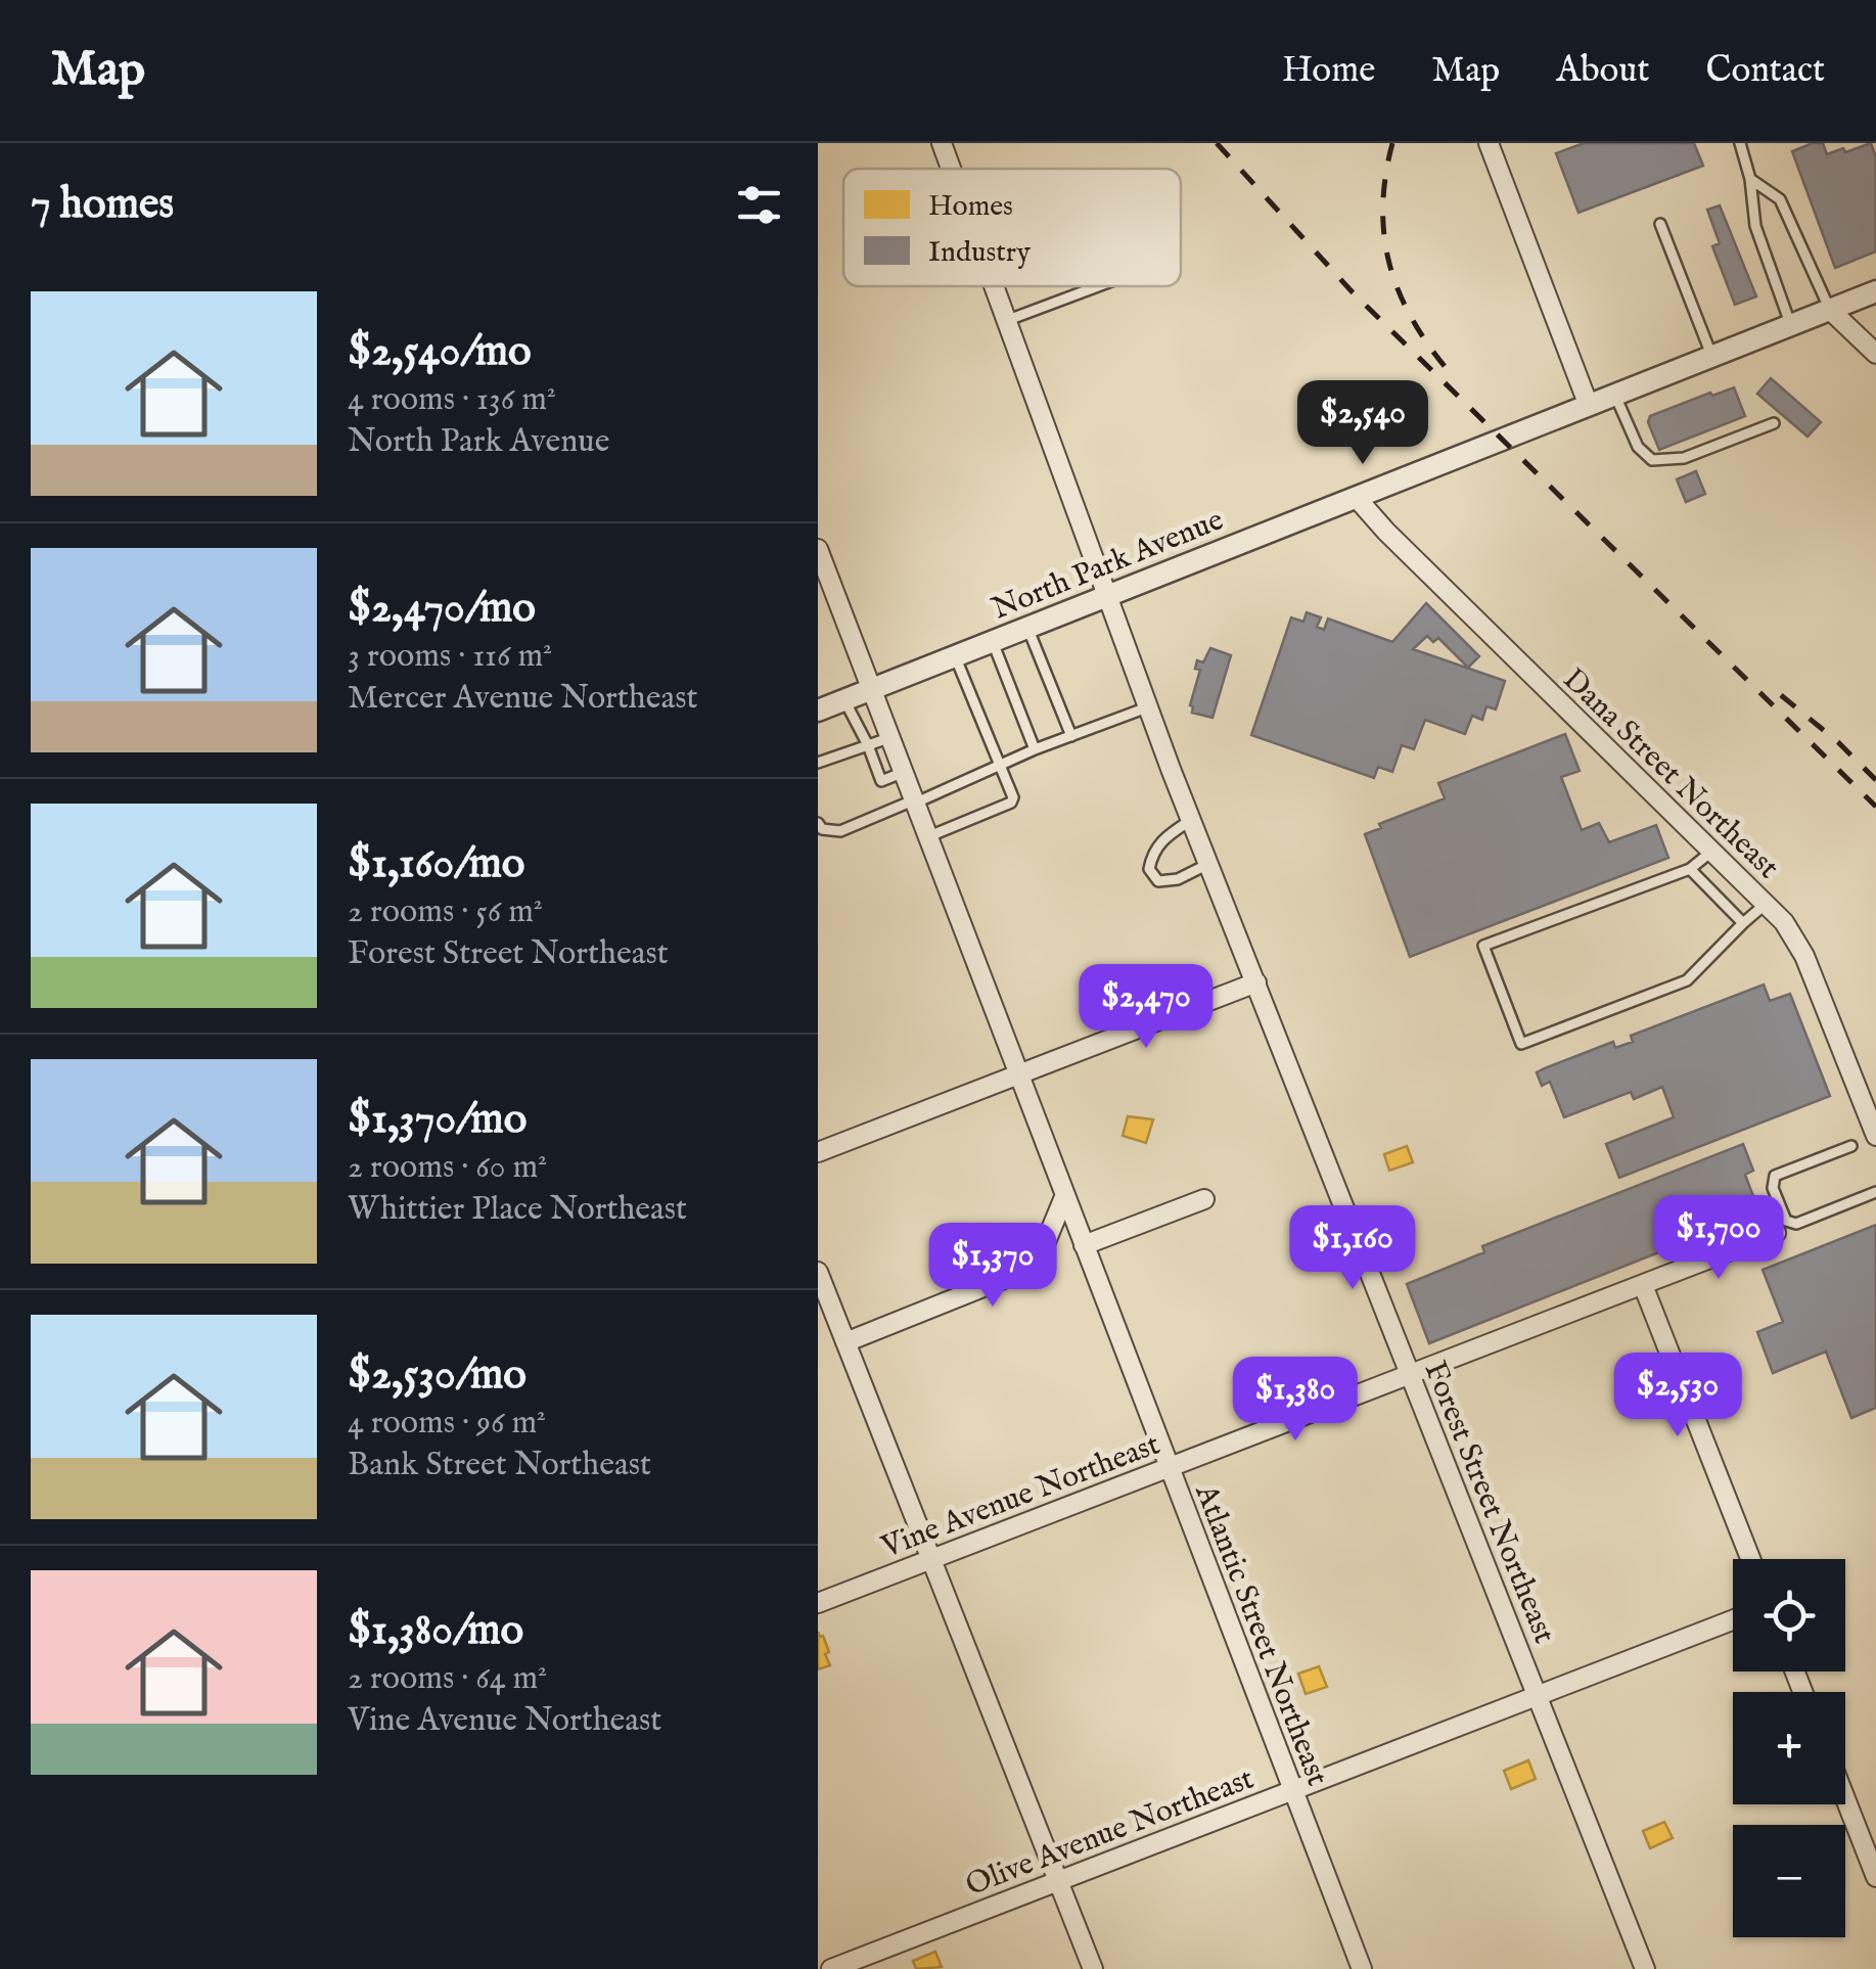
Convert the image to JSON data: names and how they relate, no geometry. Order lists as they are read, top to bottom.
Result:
{
  "streets": {
    "street": [
      "North Park Avenue",
      "Dana Street Northeast",
      "Vine Avenue Northeast",
      "Forest Street Northeast",
      "Atlantic Street Northeast",
      "Olive Avenue Northeast"
    ]
  },
  "crossings": [
    ["North Park Avenue", "Dana Street Northeast"],
    ["North Park Avenue", "Forest Street Northeast"],
    ["North Park Avenue", "Atlantic Street Northeast"],
    ["Vine Avenue Northeast", "Forest Street Northeast"],
    ["Vine Avenue Northeast", "Atlantic Street Northeast"],
    ["Forest Street Northeast", "Olive Avenue Northeast"],
    ["Atlantic Street Northeast", "Olive Avenue Northeast"]
  ],
  "legend": ["Homes", "Industry"],
  "page": {
    "header": "Map",
    "nav": [
      "Home",
      "Map",
      "About",
      "Contact"
    ],
    "heading": "7 homes",
    "list": [
      {
        "name": "$2,540/mo",
        "note": "4 rooms · 136 m² · North Park Avenue"
      },
      {
        "name": "$2,470/mo",
        "note": "3 rooms · 116 m² · Mercer Avenue Northeast"
      },
      {
        "name": "$1,160/mo",
        "note": "2 rooms · 56 m² · Forest Street Northeast"
      },
      {
        "name": "$1,370/mo",
        "note": "2 rooms · 60 m² · Whittier Place Northeast"
      },
      {
        "name": "$2,530/mo",
        "note": "4 rooms · 96 m² · Bank Street Northeast"
      },
      {
        "name": "$1,380/mo",
        "note": "2 rooms · 64 m² · Vine Avenue Northeast"
      }
    ],
    "price": [
      "$2,540",
      "$2,470",
      "$1,700",
      "$1,160",
      "$1,370",
      "$2,530",
      "$1,380"
    ],
    "map_buttons": ["+", "−"]
  }
}
